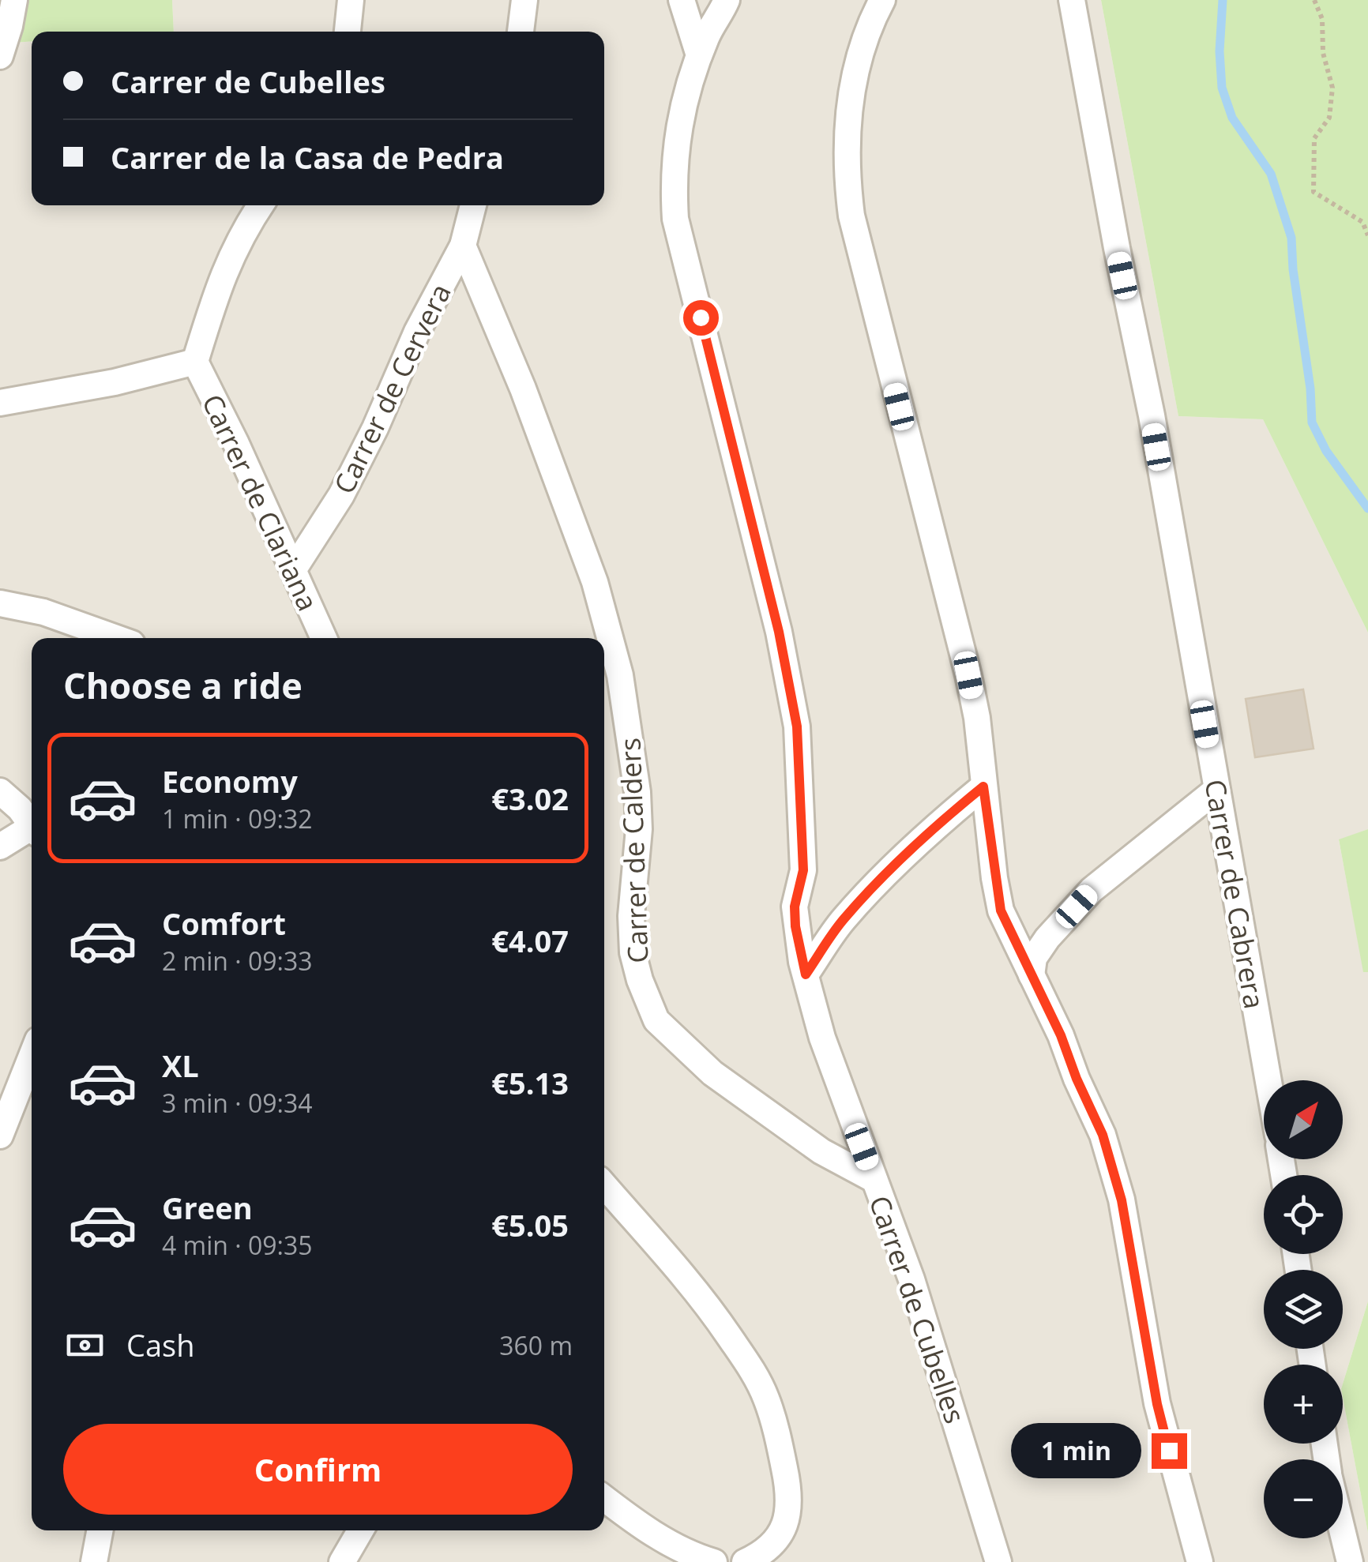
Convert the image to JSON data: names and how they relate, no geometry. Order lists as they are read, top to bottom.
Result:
{
  "streets": {
    "street": [
      "Carrer de Cervera",
      "Carrer de Clariana",
      "Carrer de Calders",
      "Carrer de Cabrera",
      "Carrer de Cubelles"
    ]
  },
  "crossings": [
    ["Carrer de Cervera", "Carrer de Clariana"],
    ["Carrer de Cervera", "Carrer de Calders"],
    ["Carrer de Calders", "Carrer de Cubelles"]
  ],
  "north": "top right",
  "page": {
    "banner": ["Carrer de Cubelles", "Carrer de la Casa de Pedra"],
    "heading": "Choose a ride",
    "list": [
      {
        "name": "Economy",
        "note": "1 min · 09:32",
        "value": "€3.02"
      },
      {
        "name": "Comfort",
        "note": "2 min · 09:33",
        "value": "€4.07"
      },
      {
        "name": "XL",
        "note": "3 min · 09:34",
        "value": "€5.13"
      },
      {
        "name": "Green",
        "note": "4 min · 09:35",
        "value": "€5.05"
      }
    ],
    "map_buttons": ["+", "−"],
    "pay": ["Cash", "360 m"],
    "buttons": "Confirm",
    "bubble": "1 min"
  }
}
